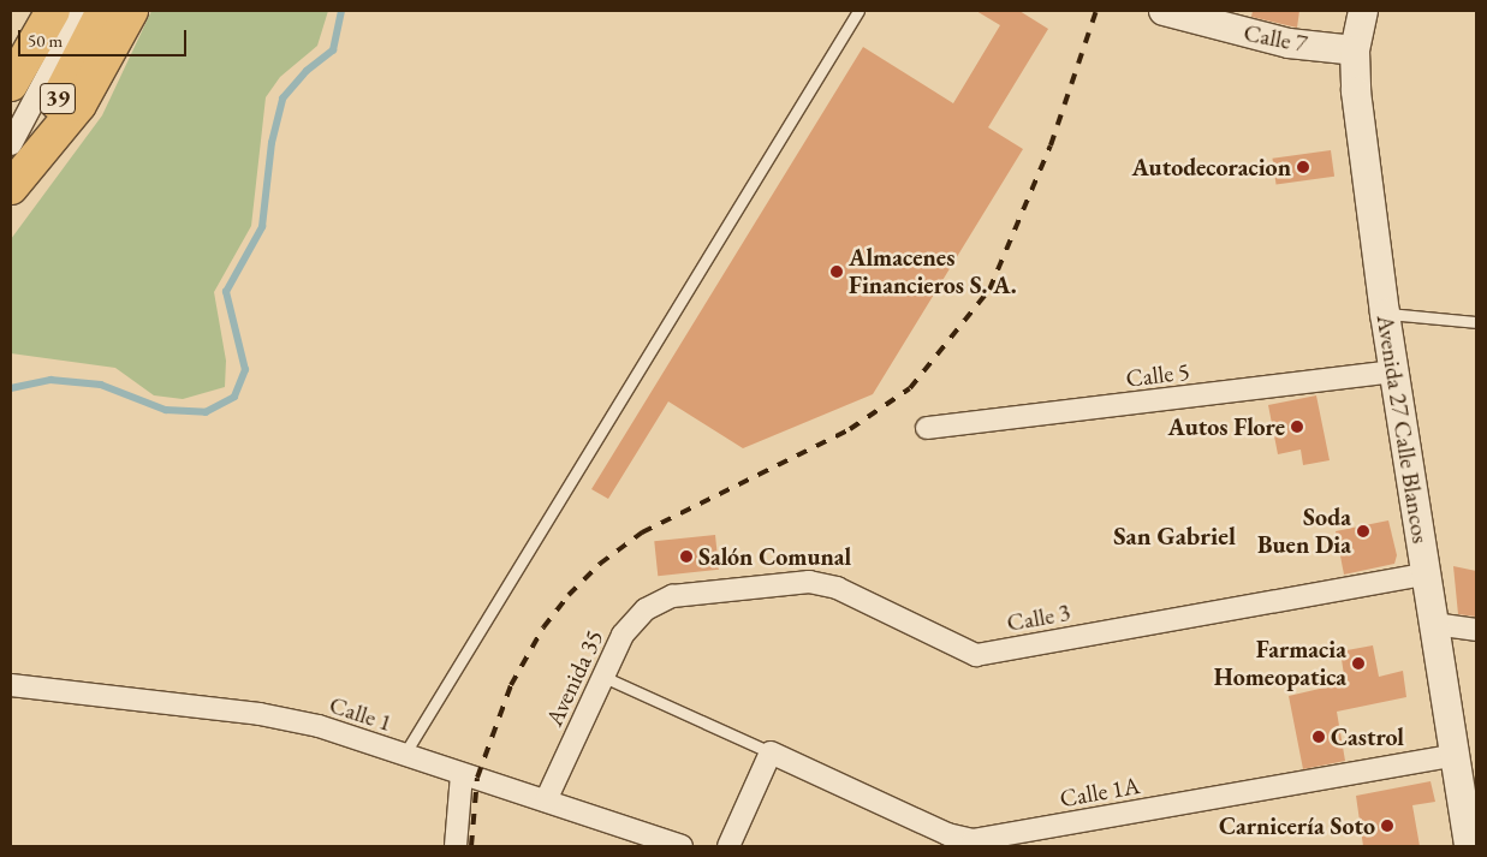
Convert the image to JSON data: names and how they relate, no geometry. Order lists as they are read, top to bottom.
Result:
{
  "streets": {
    "highway": ["39"],
    "main road": ["Calle 7", "Avenida 27 Calle Blancos"],
    "street": [
      "Calle 5",
      "Calle 3",
      "Avenida 35",
      "Calle 1",
      "Calle 1A"
    ]
  },
  "crossings": [
    ["Calle 7", "Avenida 27 Calle Blancos"],
    ["Calle 5", "Avenida 27 Calle Blancos"],
    ["Avenida 27 Calle Blancos", "Calle 3"],
    ["Avenida 27 Calle Blancos", "Calle 1A"],
    ["Calle 3", "Avenida 35"],
    ["Avenida 35", "Calle 1"]
  ],
  "districts": ["San Gabriel"],
  "places": [
    "Autodecoracion",
    "Almacenes Financieros S. A.",
    "Autos Flore",
    "Soda Buen Dia",
    "Salón Comunal",
    "Farmacia Homeopatica",
    "Castrol",
    "Carnicería Soto"
  ],
  "scale_bar": "50 m"
}
